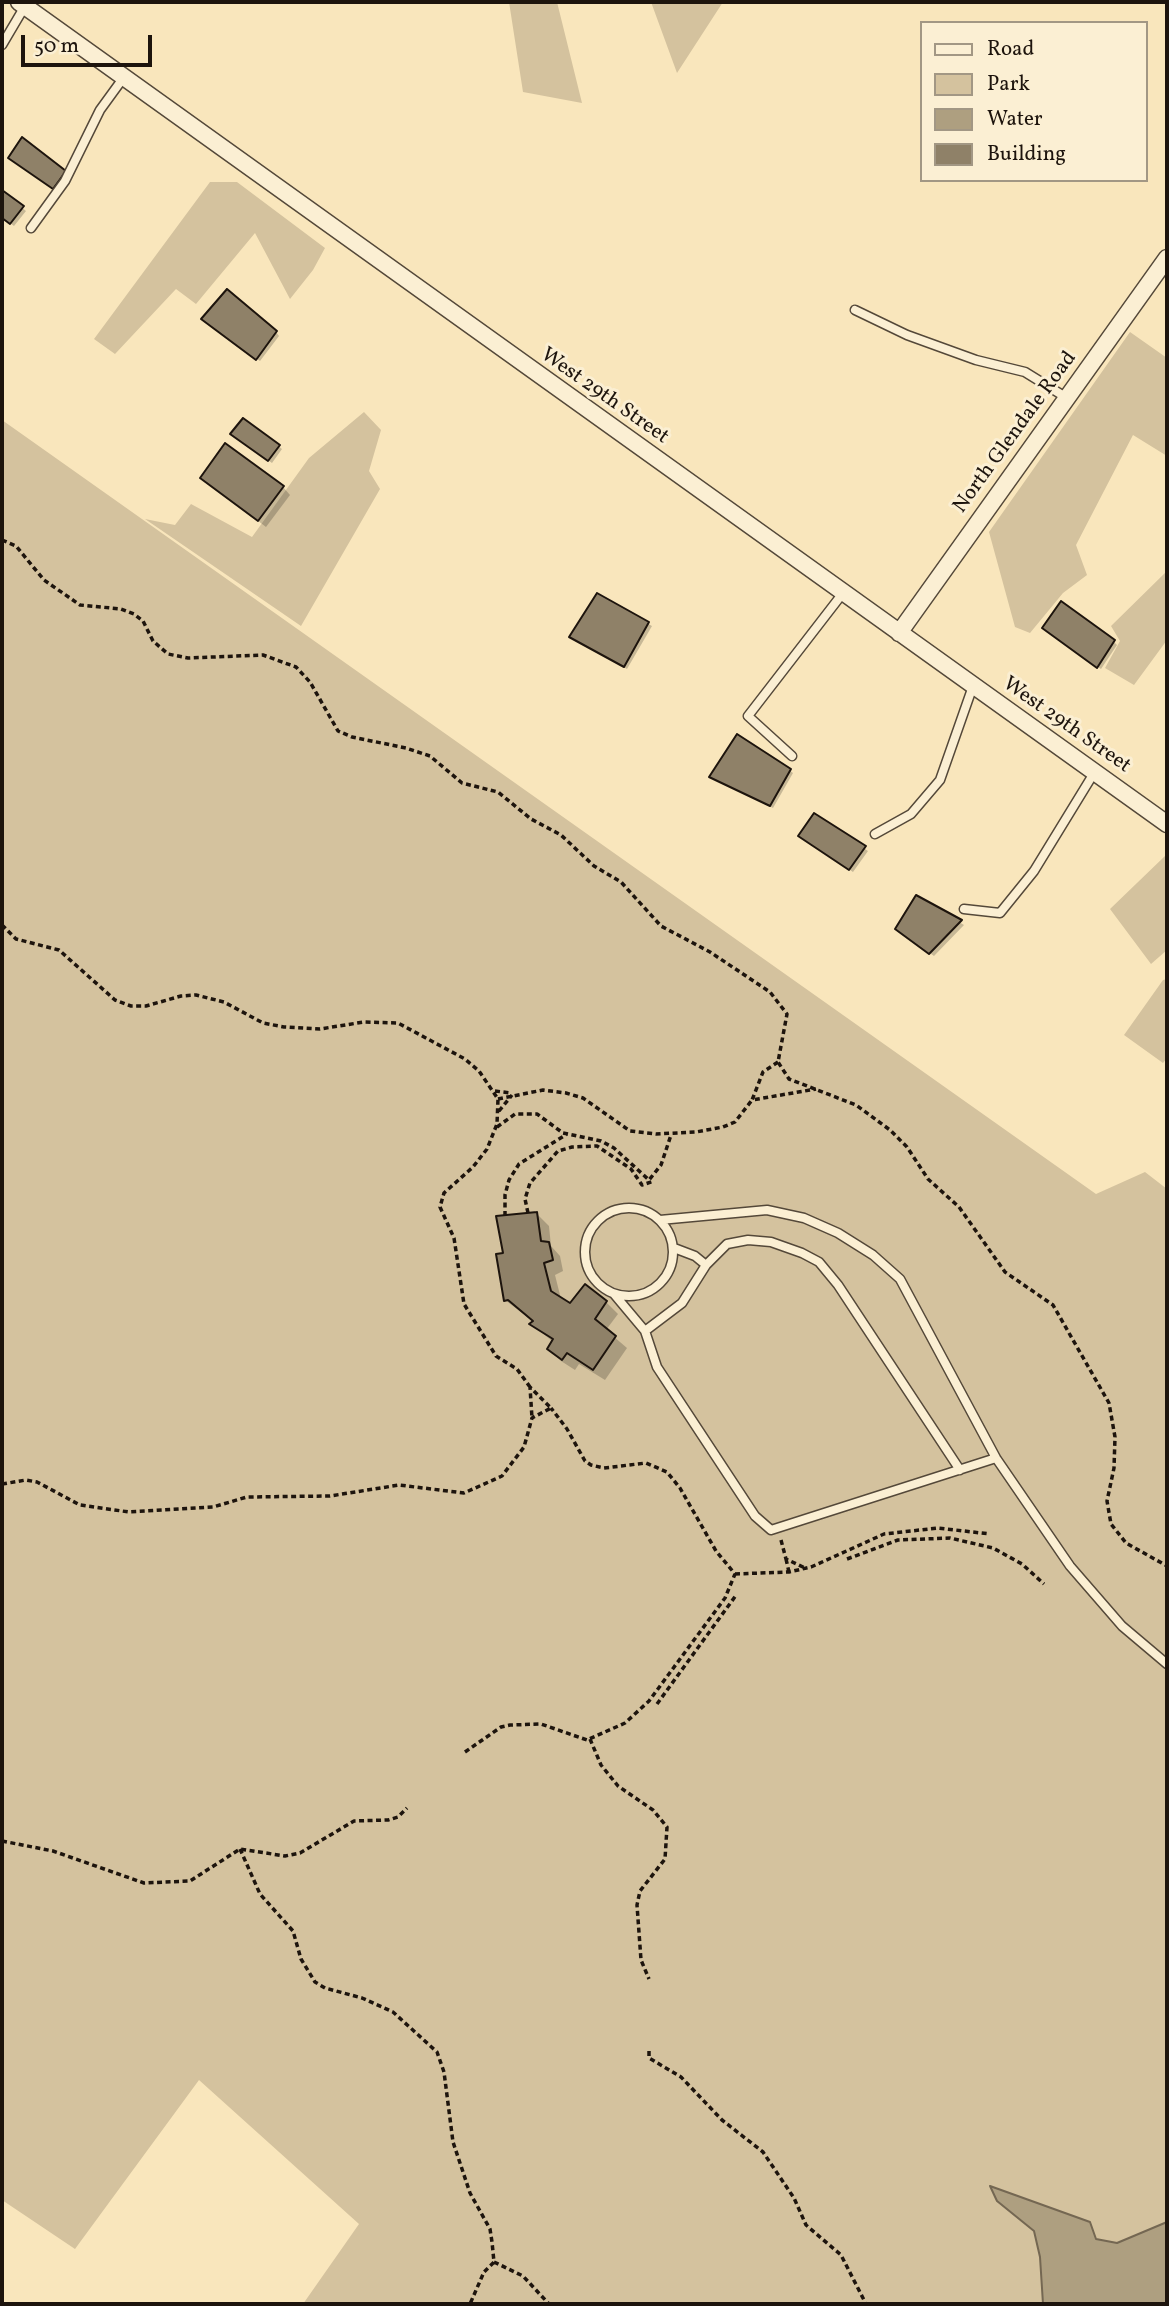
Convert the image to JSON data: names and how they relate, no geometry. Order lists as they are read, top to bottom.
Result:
{
  "streets": {
    "street": ["West 29th Street", "North Glendale Road"]
  },
  "crossings": [
    ["West 29th Street", "North Glendale Road"]
  ],
  "legend": [
    "Road",
    "Park",
    "Water",
    "Building"
  ],
  "scale_bar": "50 m"
}
